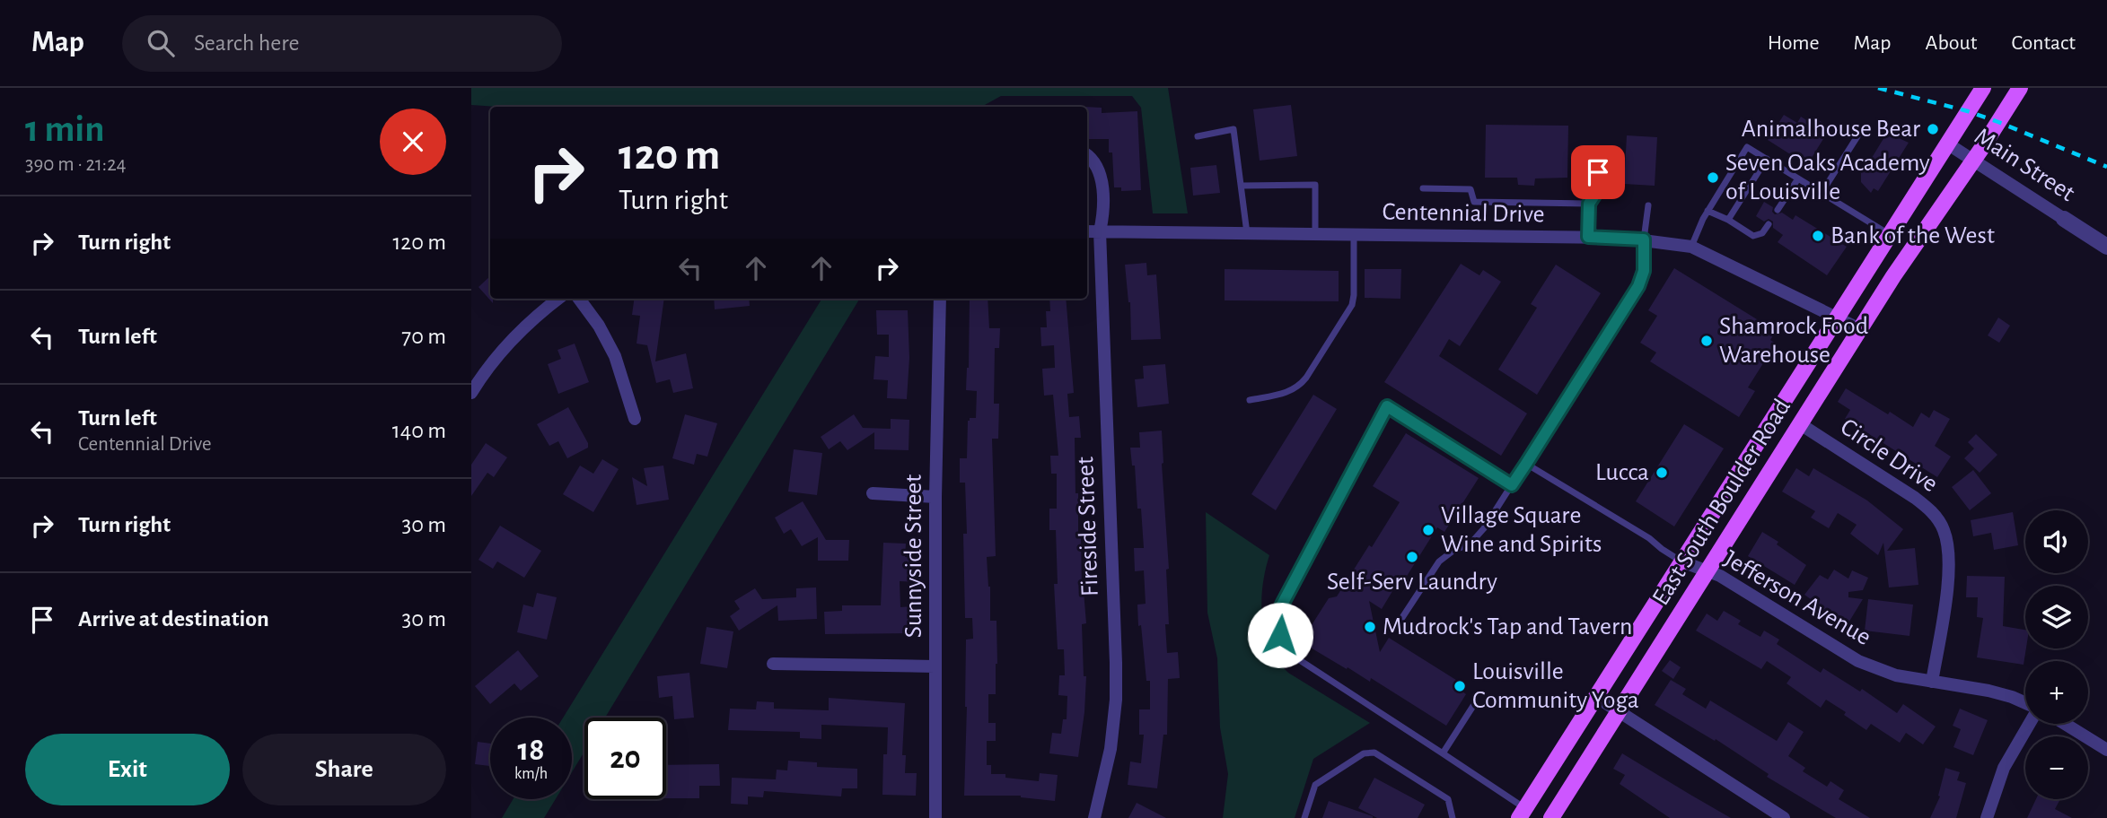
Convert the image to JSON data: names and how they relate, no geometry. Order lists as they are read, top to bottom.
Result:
{
  "streets": {
    "main road": ["East South Boulder Road"],
    "street": [
      "Main Street",
      "Centennial Drive",
      "Circle Drive",
      "Fireside Street",
      "Sunnyside Street",
      "Jefferson Avenue"
    ]
  },
  "crossings": [
    ["Main Street", "East South Boulder Road"],
    ["Centennial Drive", "East South Boulder Road"],
    ["Centennial Drive", "Fireside Street"],
    ["Circle Drive", "East South Boulder Road"],
    ["Circle Drive", "Jefferson Avenue"],
    ["East South Boulder Road", "Jefferson Avenue"]
  ],
  "places": [
    "Animalhouse Bear",
    "Seven Oaks Academy of Louisville",
    "Bank of the West",
    "Shamrock Food Warehouse",
    "Lucca",
    "Village Square Wine and Spirits",
    "Self-Serv Laundry",
    "Mudrock's Tap and Tavern",
    "Louisville Community Yoga"
  ],
  "page": {
    "header": "Map",
    "search": "Search here",
    "nav": [
      "Home",
      "Map",
      "About",
      "Contact"
    ],
    "heading": ["1 min", "390 m · 21:24"],
    "turn": ["120 m", "Turn right"],
    "list": [
      {
        "name": "Turn right",
        "value": "120 m"
      },
      {
        "name": "Turn left",
        "value": "70 m"
      },
      {
        "name": "Turn left",
        "note": "Centennial Drive",
        "value": "140 m"
      },
      {
        "name": "Turn right",
        "value": "30 m"
      },
      {
        "name": "Arrive at destination",
        "value": "30 m"
      }
    ],
    "map_buttons": ["+", "−"],
    "speed": "18 km/h",
    "limit": "20",
    "buttons": ["Exit", "Share"]
  }
}
